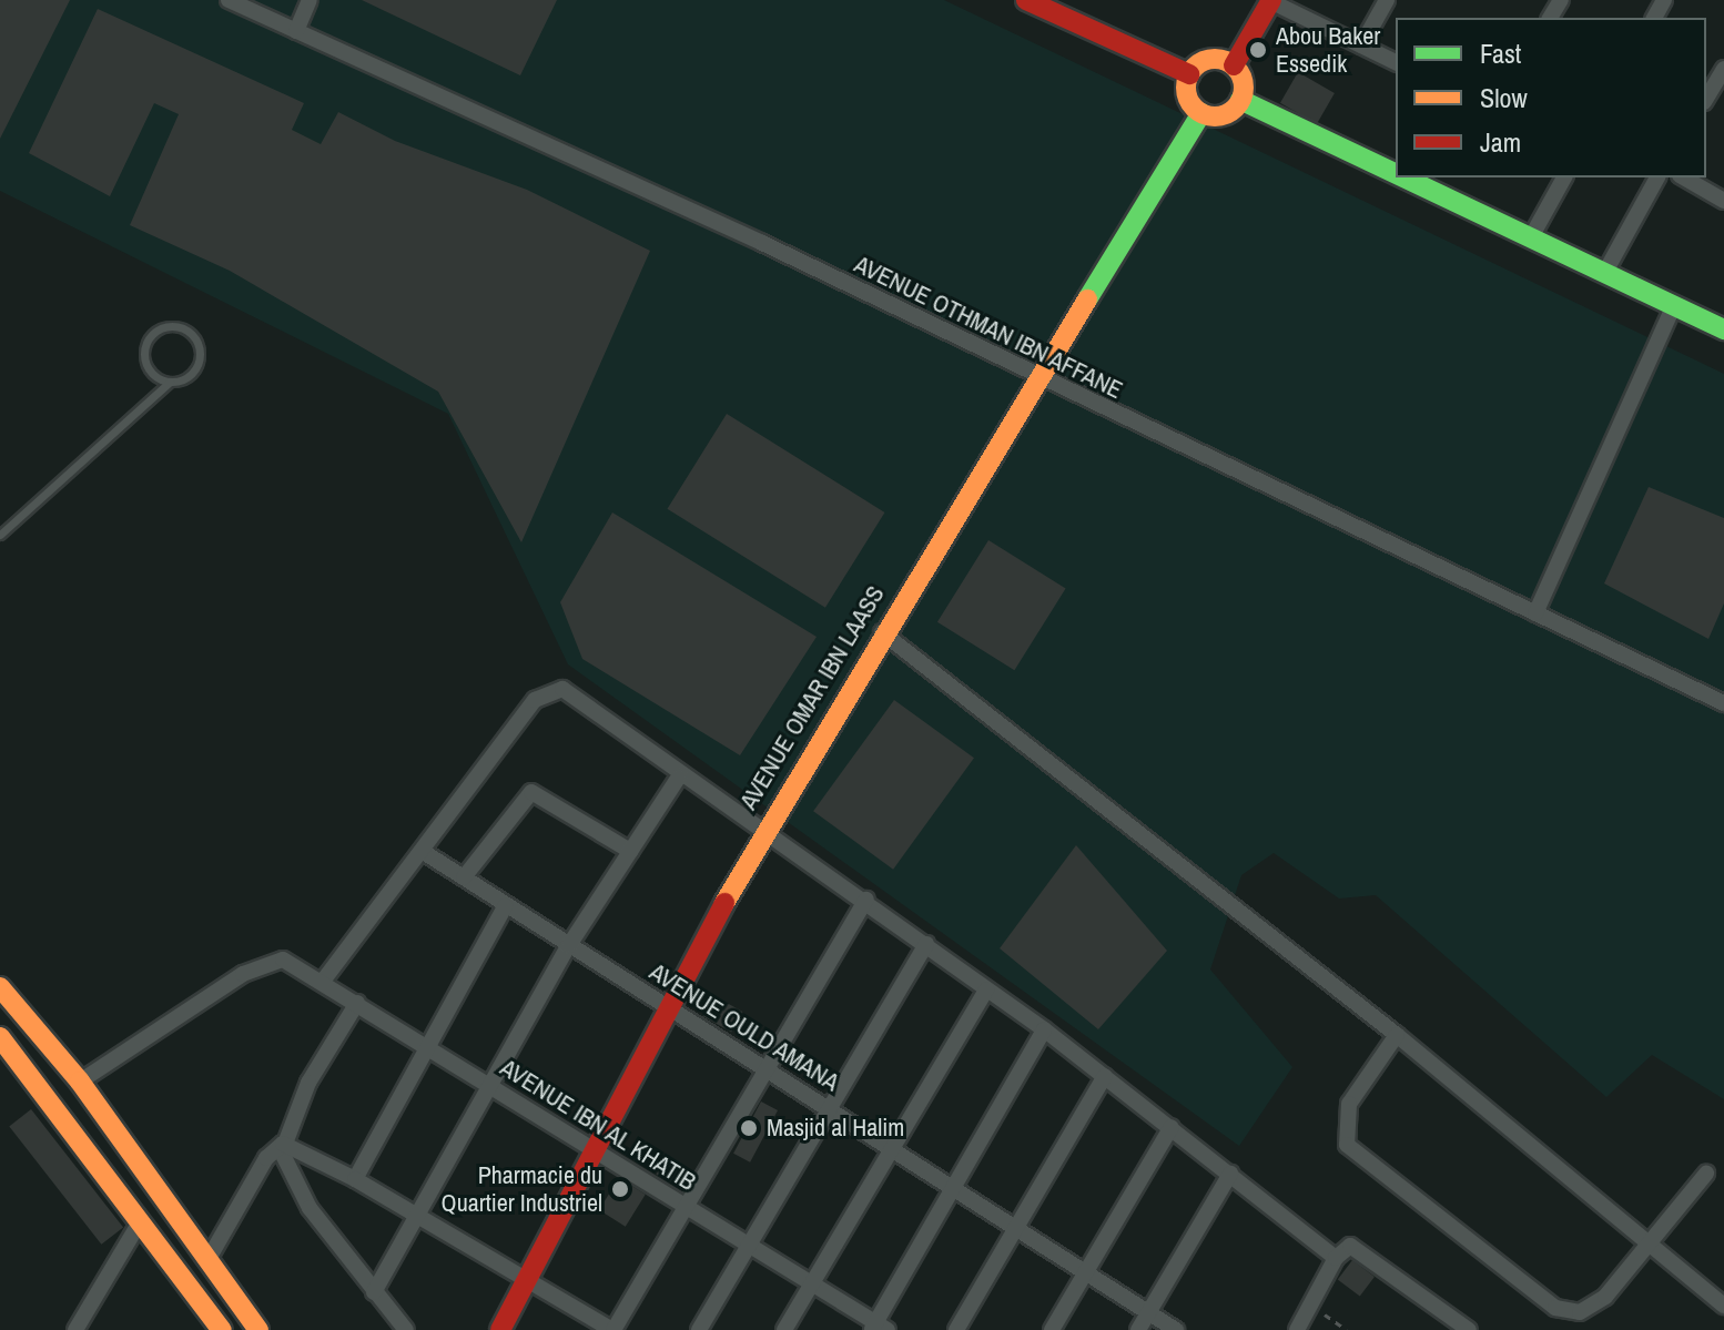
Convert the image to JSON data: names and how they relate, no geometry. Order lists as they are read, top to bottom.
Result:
{
  "streets": {
    "street": [
      "AVENUE OTHMAN IBN AFFANE",
      "AVENUE OMAR IBN LAASS",
      "AVENUE OULD AMANA",
      "AVENUE IBN AL KHATIB"
    ]
  },
  "crossings": [
    ["AVENUE OTHMAN IBN AFFANE", "AVENUE OMAR IBN LAASS"],
    ["AVENUE OMAR IBN LAASS", "AVENUE OULD AMANA"],
    ["AVENUE OMAR IBN LAASS", "AVENUE IBN AL KHATIB"]
  ],
  "places": ["Abou Baker Essedik", "Masjid al Halim", "Pharmacie du Quartier Industriel"],
  "legend": ["Fast", "Slow", "Jam"]
}
